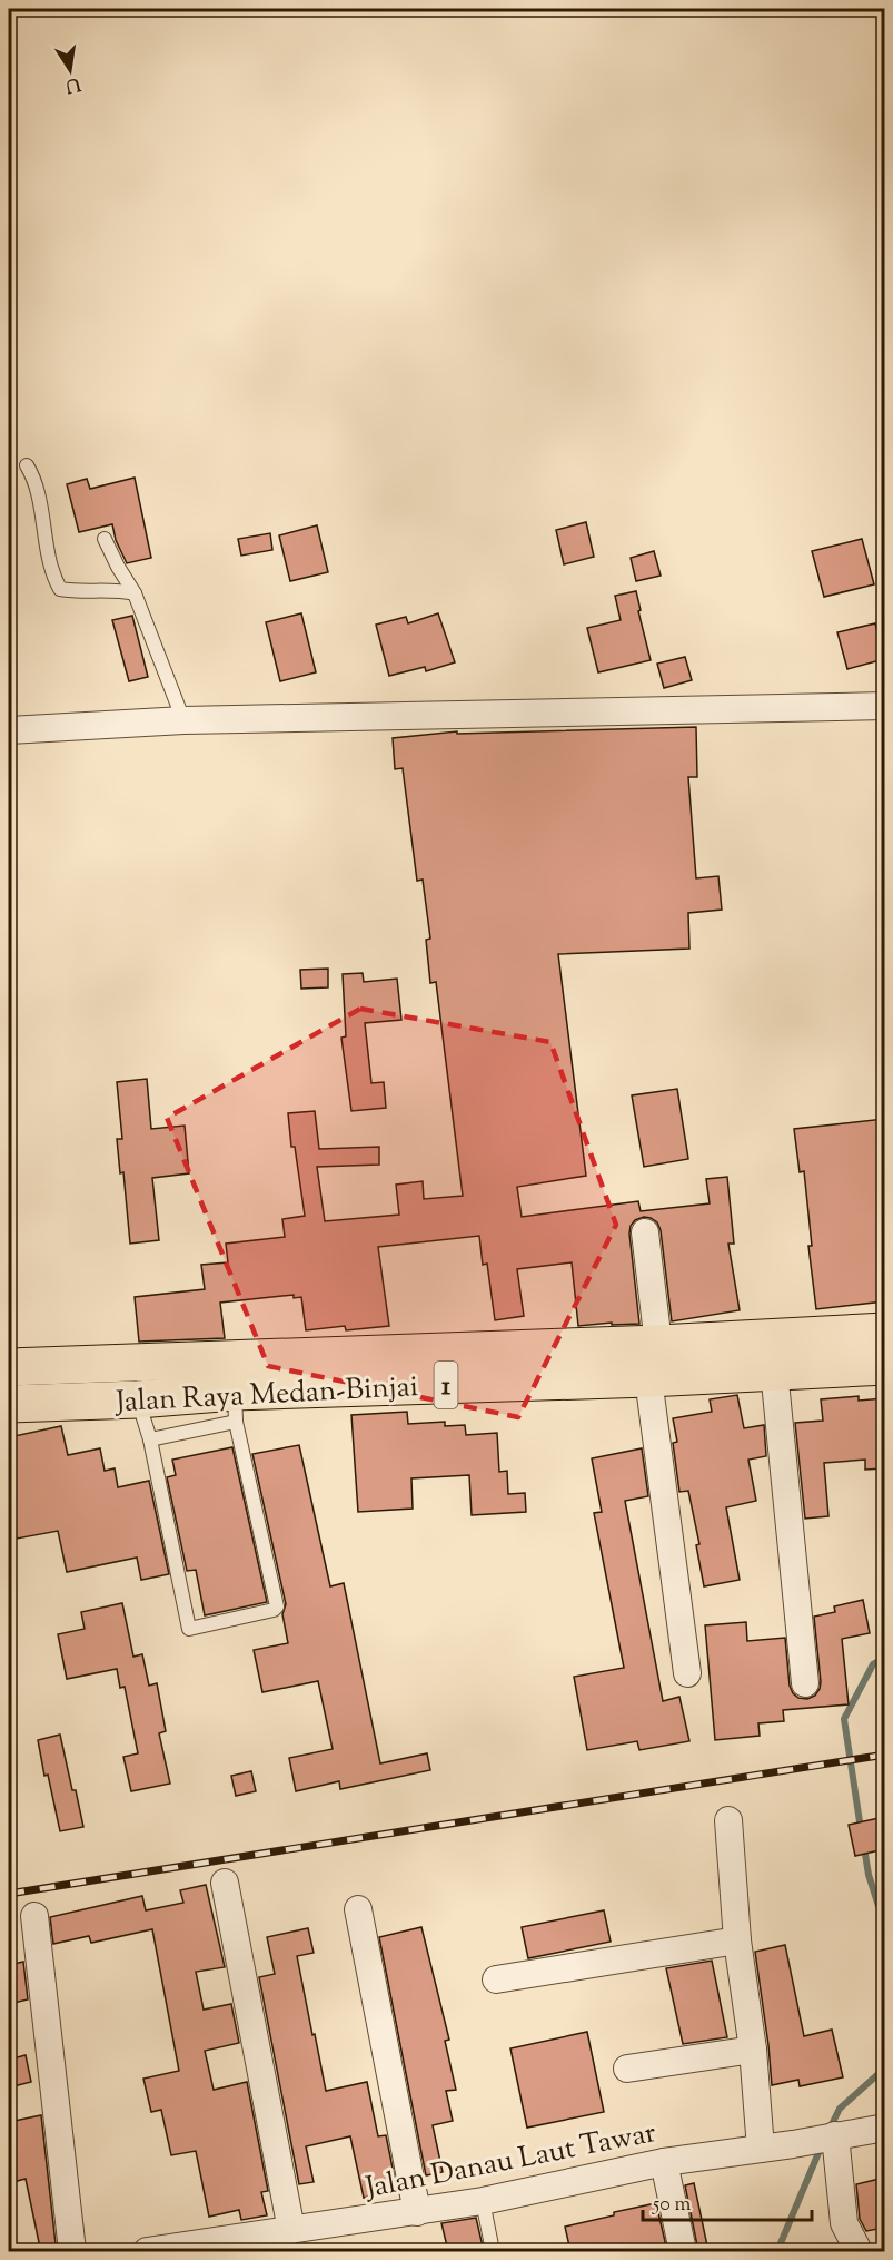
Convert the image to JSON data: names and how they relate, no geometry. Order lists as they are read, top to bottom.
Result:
{
  "streets": {
    "main road": ["1", "Jalan Raya Medan-Binjai"],
    "street": ["Jalan Danau Laut Tawar"]
  },
  "scale_bar": "50 m",
  "north": "bottom"
}
